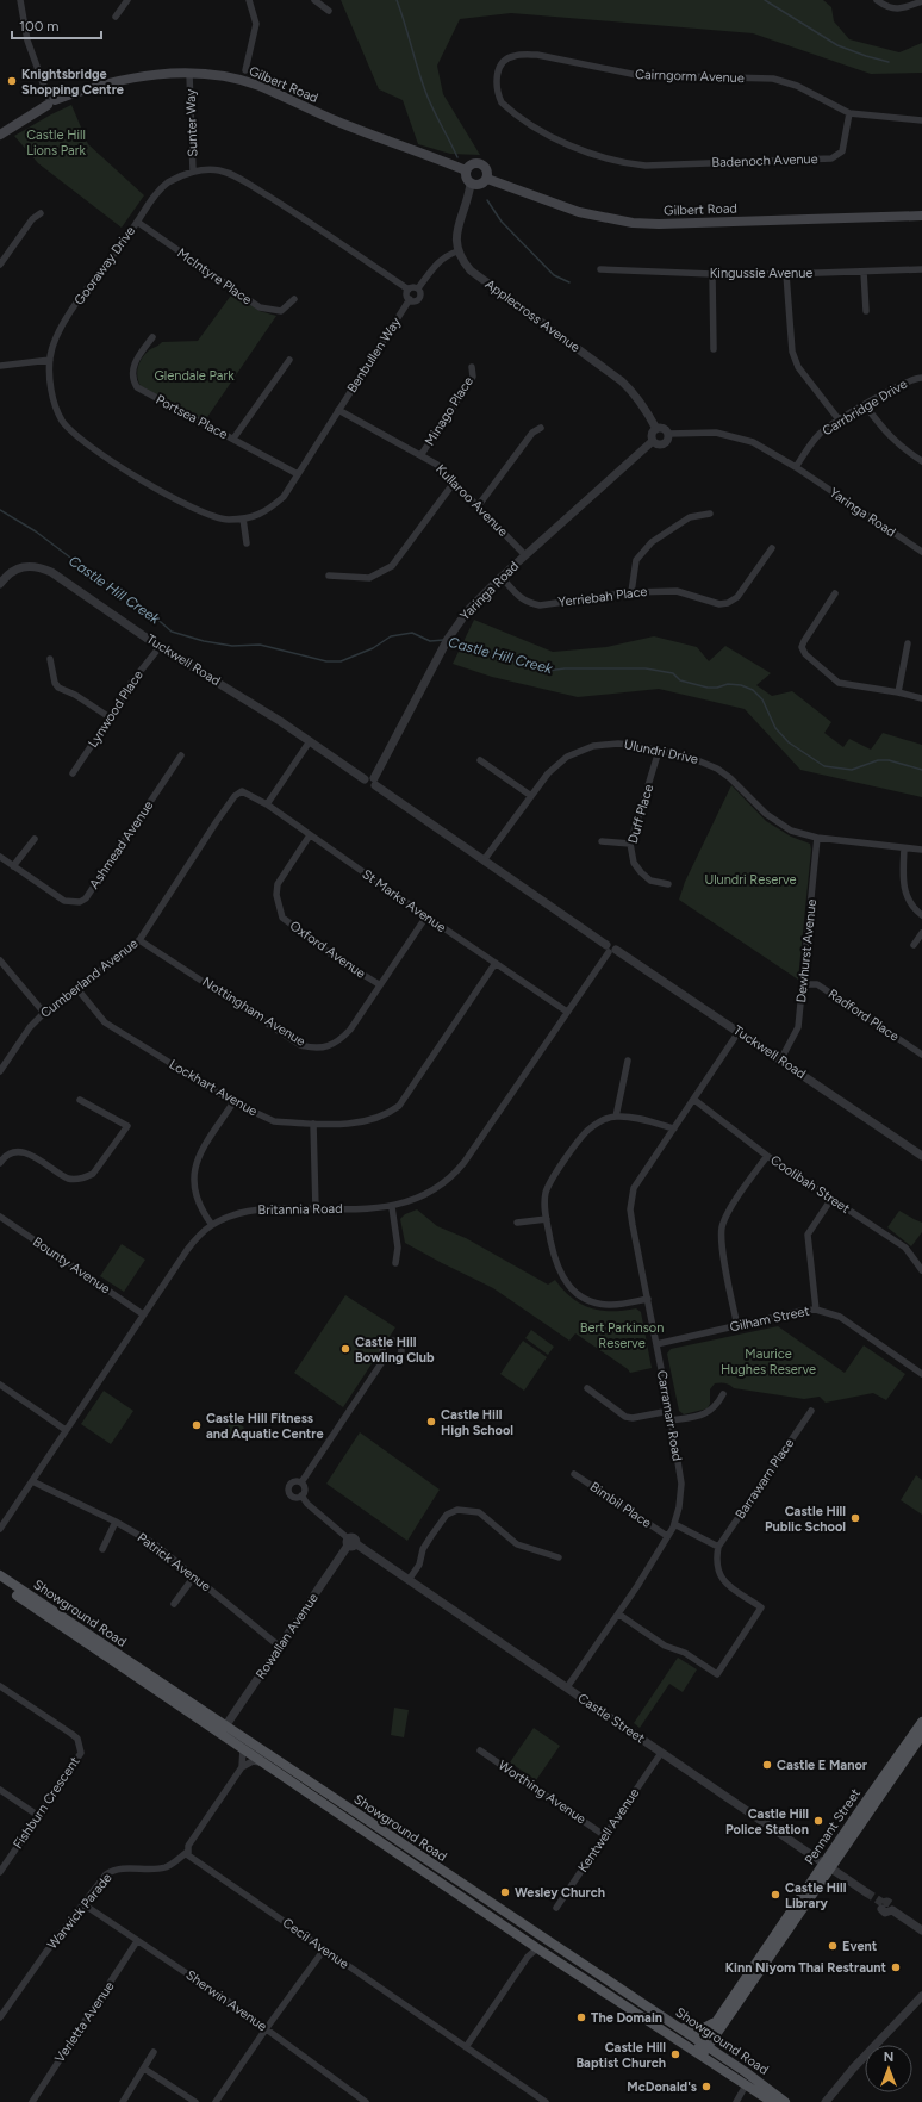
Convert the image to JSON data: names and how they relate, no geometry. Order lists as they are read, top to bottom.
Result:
{
  "streets": {
    "main road": ["Gilbert Road", "Showground Road", "Pennant Street"],
    "street": [
      "Cairngorm Avenue",
      "Sunter Way",
      "Badenoch Avenue",
      "Gooraway Drive",
      "Kingussie Avenue",
      "McIntyre Place",
      "Applecross Avenue",
      "Benbullen Way",
      "Carrbridge Drive",
      "Minago Place",
      "Portsea Place",
      "Kullaroo Avenue",
      "Yaringa Road",
      "Yerriebah Place",
      "Tuckwell Road",
      "Lynwood Place",
      "Ulundri Drive",
      "Duff Place",
      "Ashmead Avenue",
      "St Marks Avenue",
      "Oxford Avenue",
      "Dewhurst Avenue",
      "Cumberland Avenue",
      "Nottingham Avenue",
      "Radford Place",
      "Lockhart Avenue",
      "Coolibah Street",
      "Britannia Road",
      "Bounty Avenue",
      "Gilham Street",
      "Carramarr Road",
      "Barrawarn Place",
      "Bimbil Place",
      "Patrick Avenue",
      "Rowallan Avenue",
      "Castle Street",
      "Worthing Avenue",
      "Fishburn Crescent",
      "Kentwell Avenue",
      "Warwick Parade",
      "Cecil Avenue",
      "Sherwin Avenue",
      "Verletta Avenue"
    ]
  },
  "crossings": [
    ["Cairngorm Avenue", "Badenoch Avenue"],
    ["Gilbert Road", "Sunter Way"],
    ["Sunter Way", "Gooraway Drive"],
    ["Gooraway Drive", "McIntyre Place"],
    ["Gooraway Drive", "Benbullen Way"],
    ["Gooraway Drive", "Portsea Place"],
    ["Gooraway Drive", "Kullaroo Avenue"],
    ["Applecross Avenue", "Yaringa Road"],
    ["Benbullen Way", "Kullaroo Avenue"],
    ["Carrbridge Drive", "Yaringa Road"],
    ["Minago Place", "Kullaroo Avenue"],
    ["Kullaroo Avenue", "Yaringa Road"],
    ["Yaringa Road", "Yerriebah Place"],
    ["Yaringa Road", "Tuckwell Road"],
    ["Tuckwell Road", "Lynwood Place"],
    ["Tuckwell Road", "Ulundri Drive"],
    ["Tuckwell Road", "Dewhurst Avenue"],
    ["Tuckwell Road", "Britannia Road"],
    ["Tuckwell Road", "Carramarr Road"],
    ["Ulundri Drive", "Duff Place"],
    ["Ulundri Drive", "Dewhurst Avenue"],
    ["St Marks Avenue", "Oxford Avenue"],
    ["St Marks Avenue", "Cumberland Avenue"],
    ["St Marks Avenue", "Nottingham Avenue"],
    ["St Marks Avenue", "Lockhart Avenue"],
    ["St Marks Avenue", "Britannia Road"],
    ["Oxford Avenue", "Nottingham Avenue"],
    ["Dewhurst Avenue", "Radford Place"],
    ["Cumberland Avenue", "Nottingham Avenue"],
    ["Cumberland Avenue", "Lockhart Avenue"],
    ["Coolibah Street", "Carramarr Road"],
    ["Britannia Road", "Bounty Avenue"],
    ["Britannia Road", "Patrick Avenue"],
    ["Gilham Street", "Carramarr Road"],
    ["Carramarr Road", "Bimbil Place"],
    ["Carramarr Road", "Castle Street"],
    ["Patrick Avenue", "Rowallan Avenue"],
    ["Showground Road", "Rowallan Avenue"],
    ["Showground Road", "Pennant Street"],
    ["Rowallan Avenue", "Castle Street"],
    ["Castle Street", "Pennant Street"],
    ["Castle Street", "Kentwell Avenue"],
    ["Worthing Avenue", "Kentwell Avenue"],
    ["Warwick Parade", "Cecil Avenue"],
    ["Warwick Parade", "Sherwin Avenue"],
    ["Sherwin Avenue", "Verletta Avenue"]
  ],
  "water": ["Castle Hill Creek"],
  "parks": [
    "Castle Hill Lions Park",
    "Glendale Park",
    "Ulundri Reserve",
    "Bert Parkinson Reserve",
    "Maurice Hughes Reserve"
  ],
  "places": [
    "Knightsbridge Shopping Centre",
    "Castle Hill Bowling Club",
    "Castle Hill High School",
    "Castle Hill Fitness and Aquatic Centre",
    "Castle Hill Public School",
    "Castle E Manor",
    "Castle Hill Police Station",
    "Wesley Church",
    "Castle Hill Library",
    "Event",
    "Kinn Niyom Thai Restraunt",
    "The Domain",
    "Castle Hill Baptist Church",
    "McDonald's"
  ],
  "scale_bar": "100 m",
  "north": "top"
}
